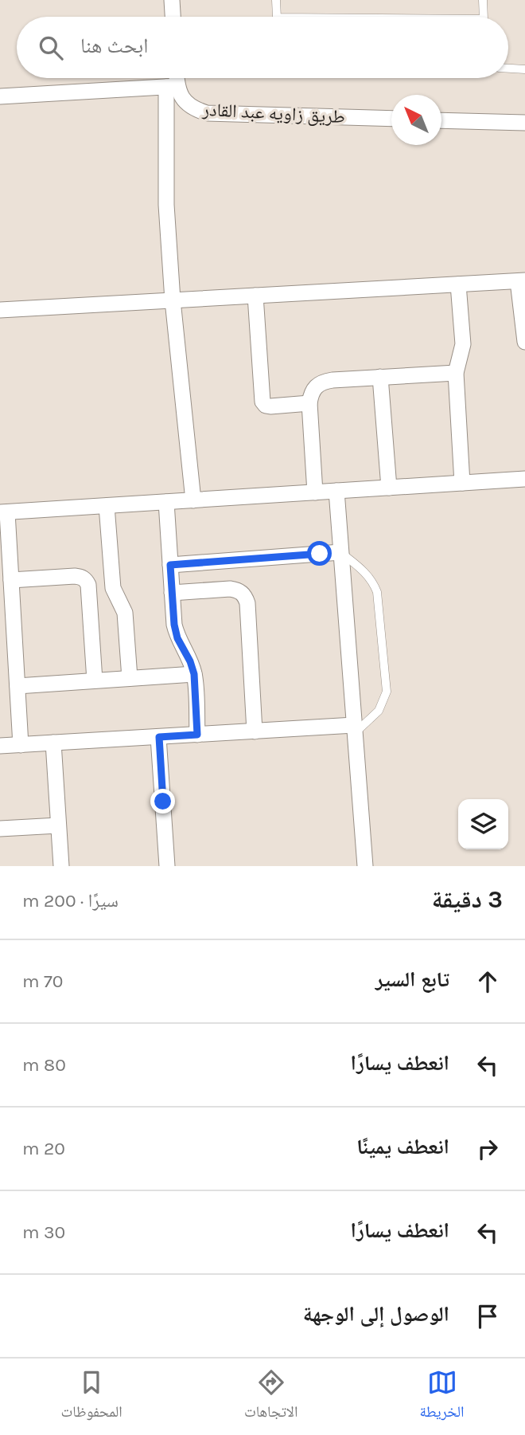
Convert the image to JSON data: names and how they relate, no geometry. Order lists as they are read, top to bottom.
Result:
{
  "streets": {
    "street": ["طريق زاويه عبد القادر"]
  },
  "north": "top left",
  "page": {
    "search": "ابحث هنا",
    "heading": ["3 دقيقة", "سيرًا · 200 m"],
    "list": [
      ["تابع السير", "70 m"],
      ["انعطف يسارًا", "80 m"],
      ["انعطف يمينًا", "20 m"],
      ["انعطف يسارًا", "30 m"],
      "الوصول إلى الوجهة"
    ],
    "nav": ["الخريطة", "الاتجاهات", "المحفوظات"]
  }
}
